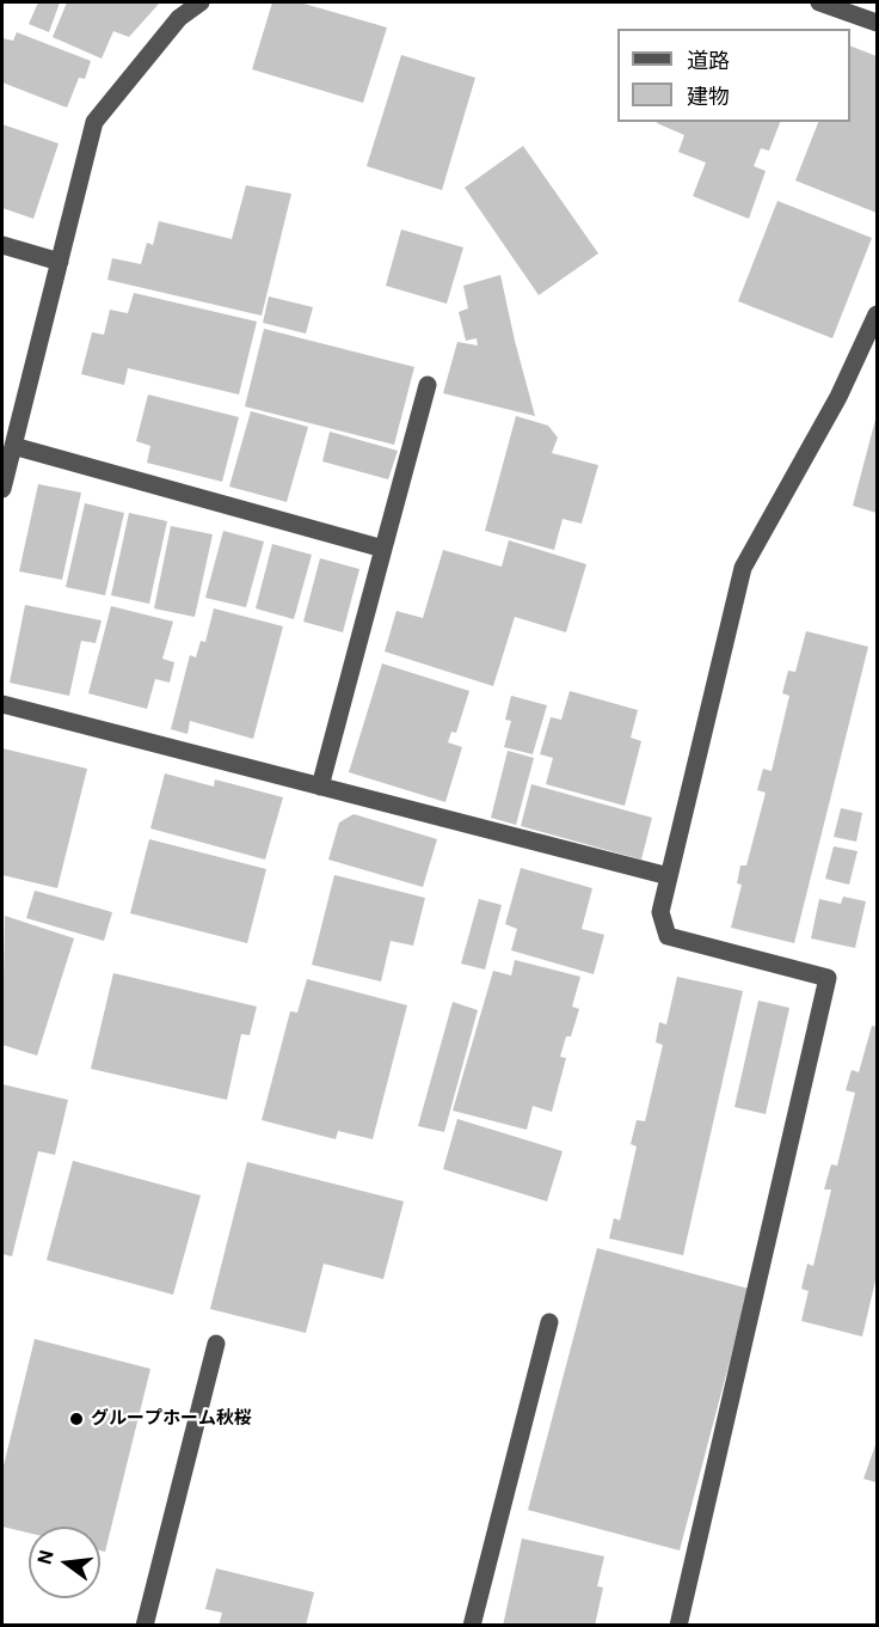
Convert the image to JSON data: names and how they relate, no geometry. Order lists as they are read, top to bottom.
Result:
{
  "places": ["グループホーム秋桜"],
  "legend": ["道路", "建物"],
  "north": "left"
}
